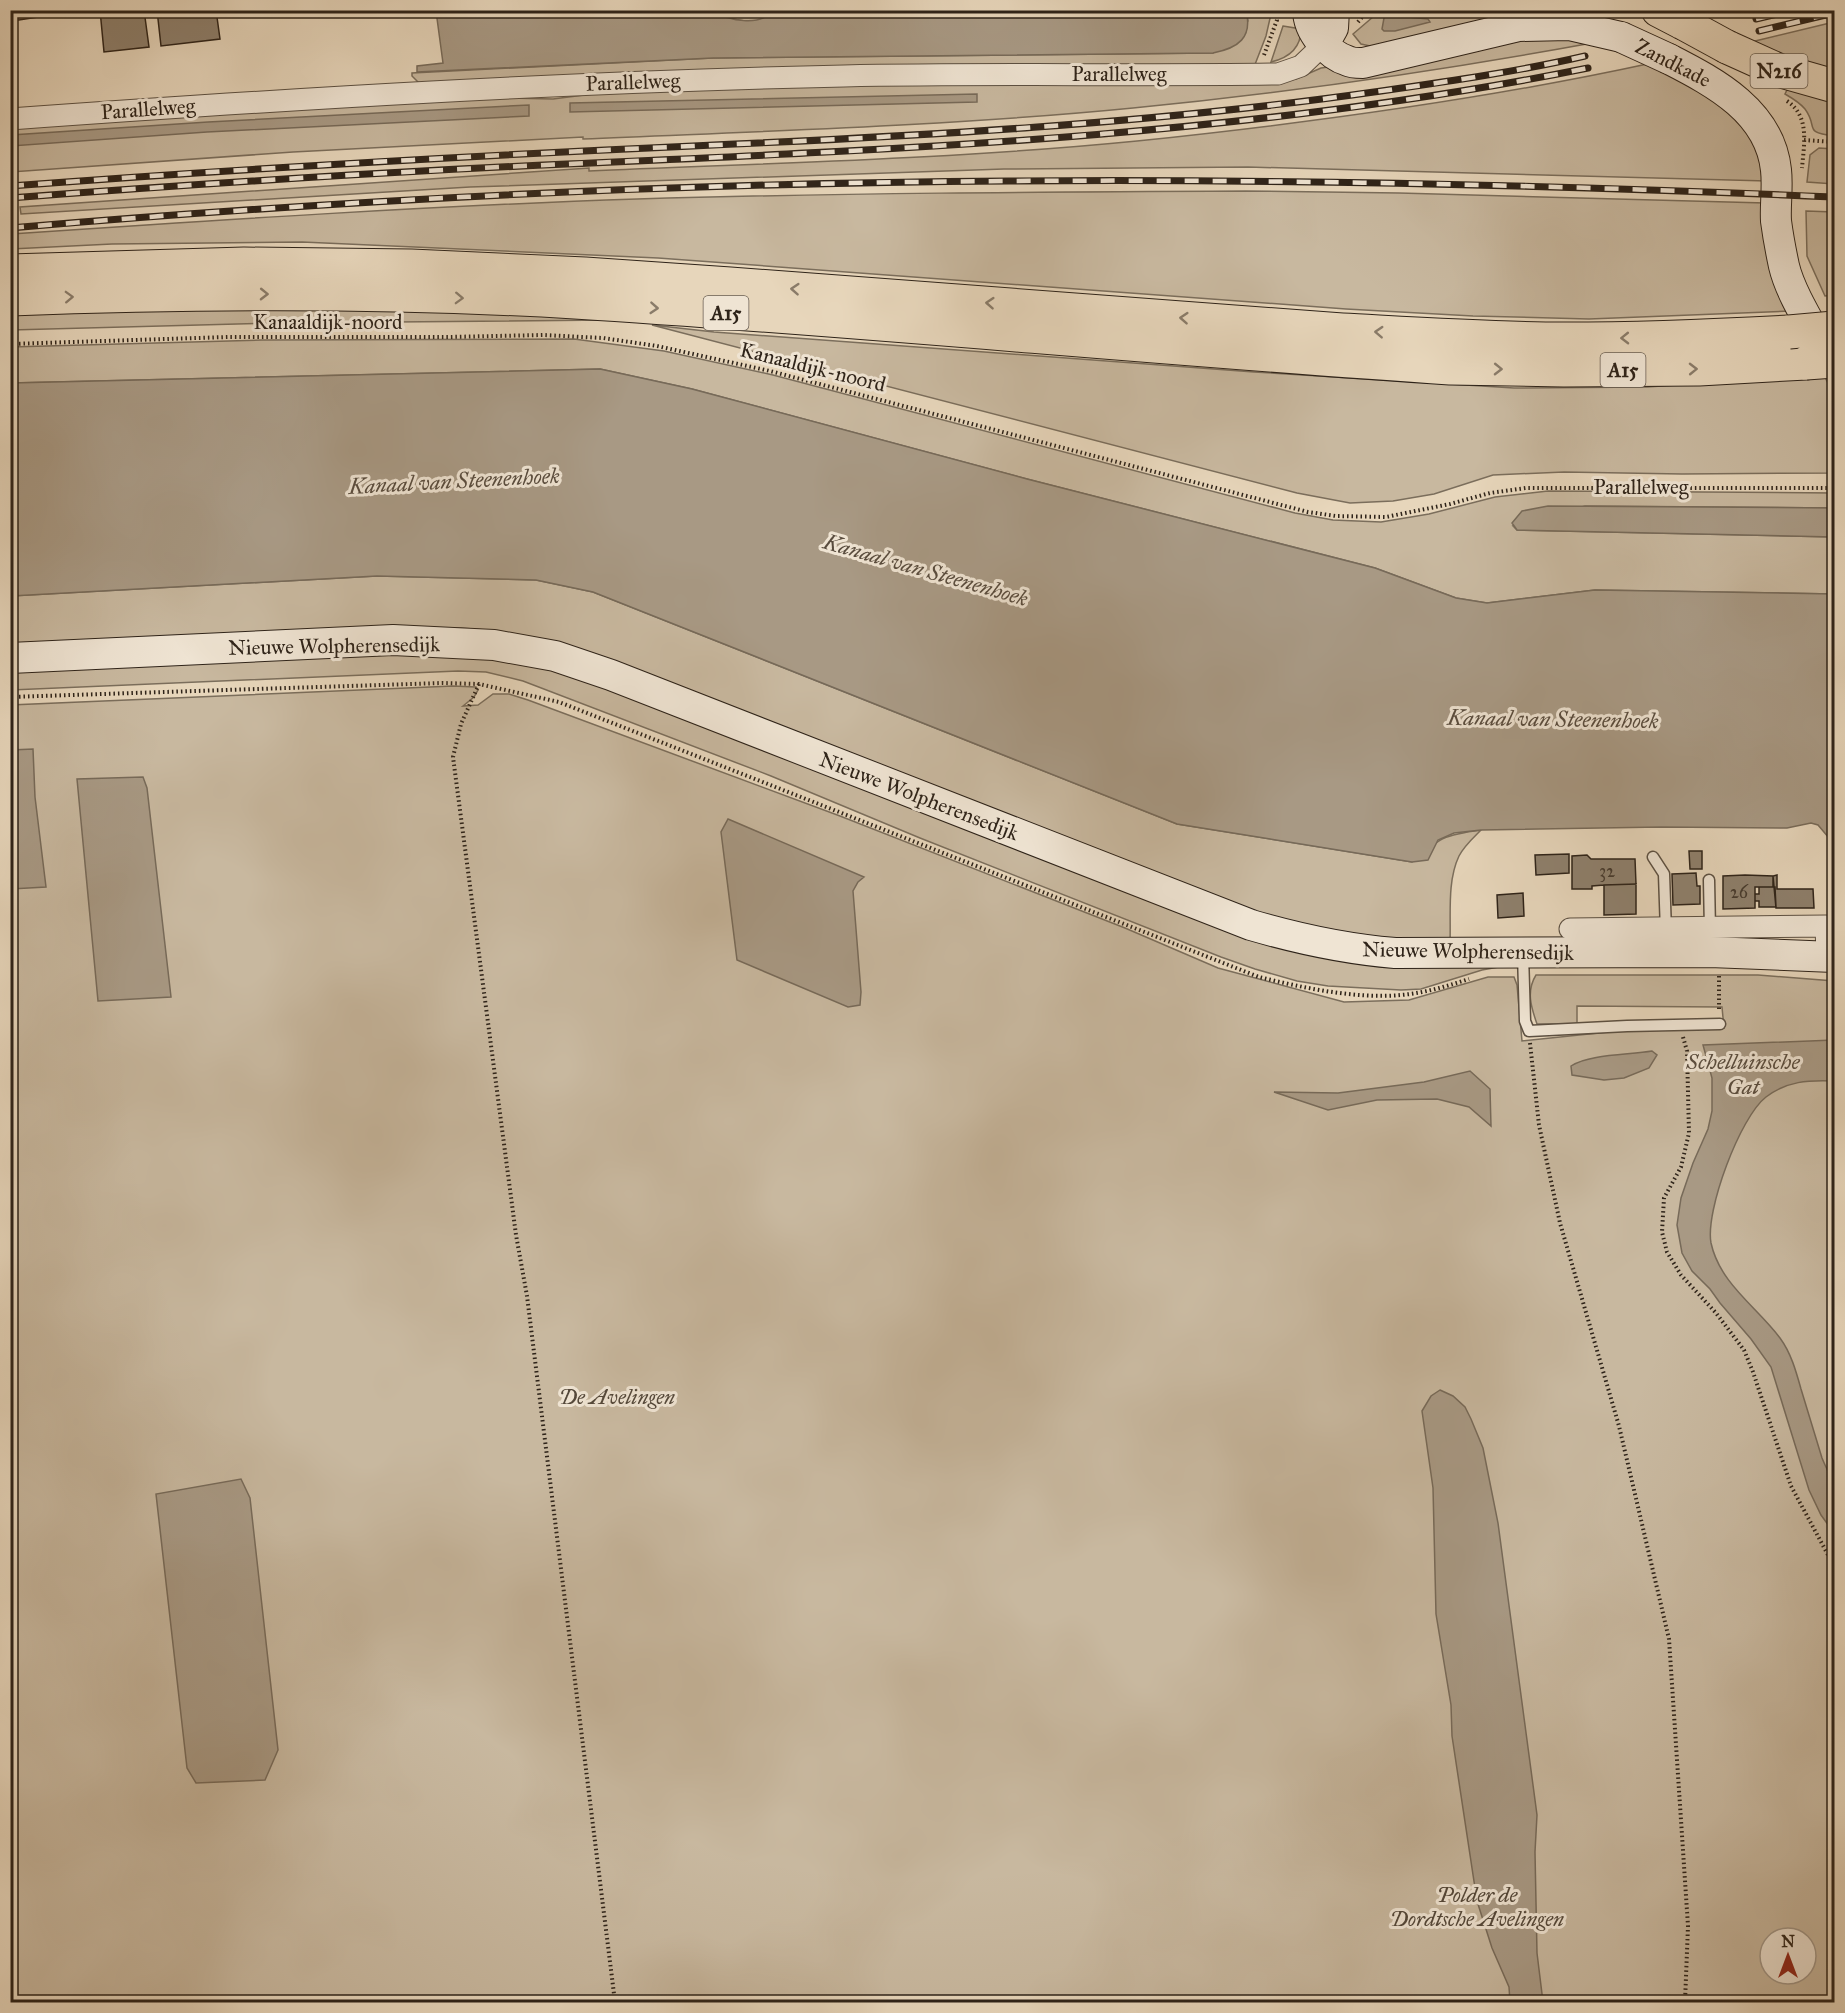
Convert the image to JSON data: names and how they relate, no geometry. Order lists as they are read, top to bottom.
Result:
{
  "streets": {
    "main road": ["N216", "A15"],
    "street": ["Zandkade", "Parallelweg", "Nieuwe Wolpherensedijk"],
    "path": ["Kanaaldijk-noord"]
  },
  "crossings": [
    ["Zandkade", "Parallelweg"],
    ["Zandkade", "A15"],
    ["Parallelweg", "Kanaaldijk-noord"]
  ],
  "water": ["Kanaal van Steenenhoek", "Schelluinsche Gat"],
  "parks": ["De Avelingen", "Polder de Dordtsche Avelingen"],
  "house_numbers": ["32", "26"],
  "north": "top"
}
